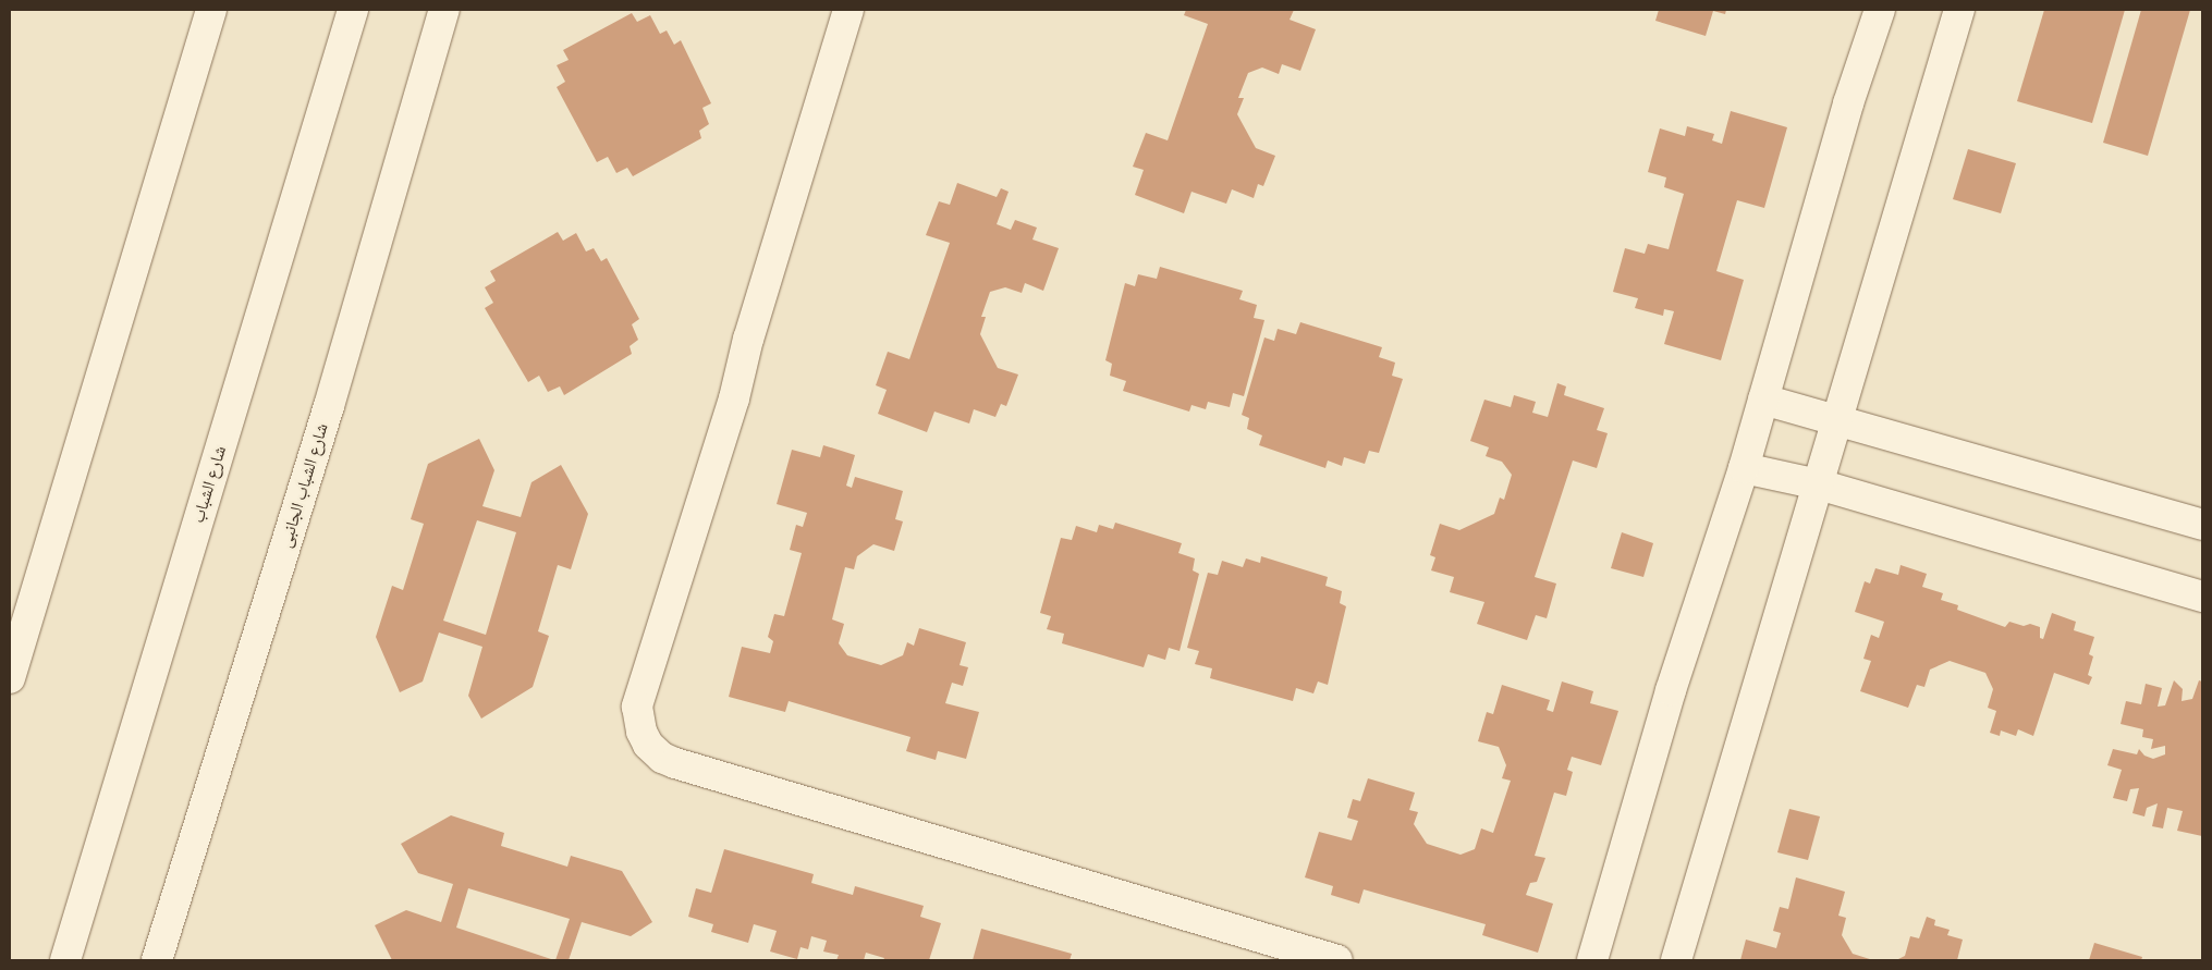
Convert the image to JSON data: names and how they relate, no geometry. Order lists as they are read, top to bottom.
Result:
{
  "streets": {
    "street": ["شارع الشباب", "شارع الشباب الجانبى"]
  }
}
